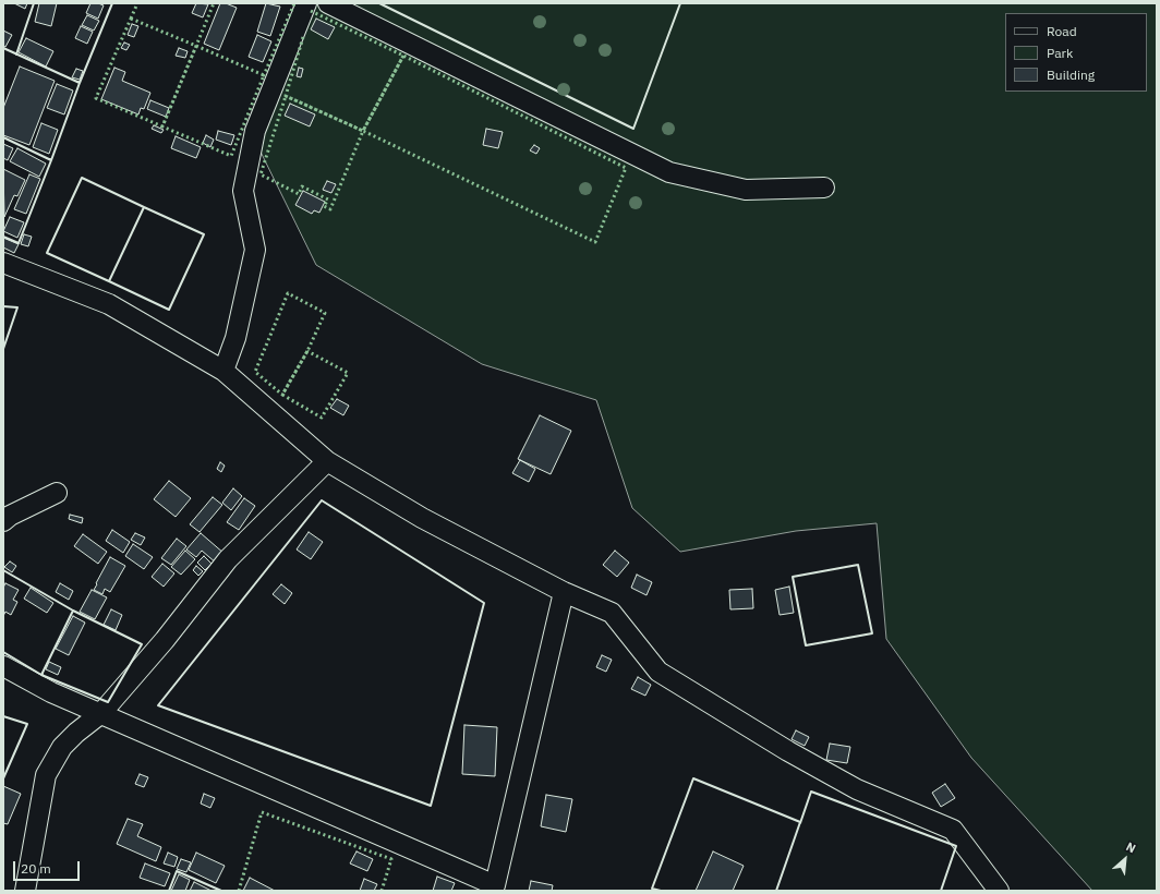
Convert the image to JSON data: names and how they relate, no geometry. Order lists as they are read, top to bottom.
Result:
{
  "legend": ["Road", "Park", "Building"],
  "scale_bar": "20 m",
  "north": "top right"
}
